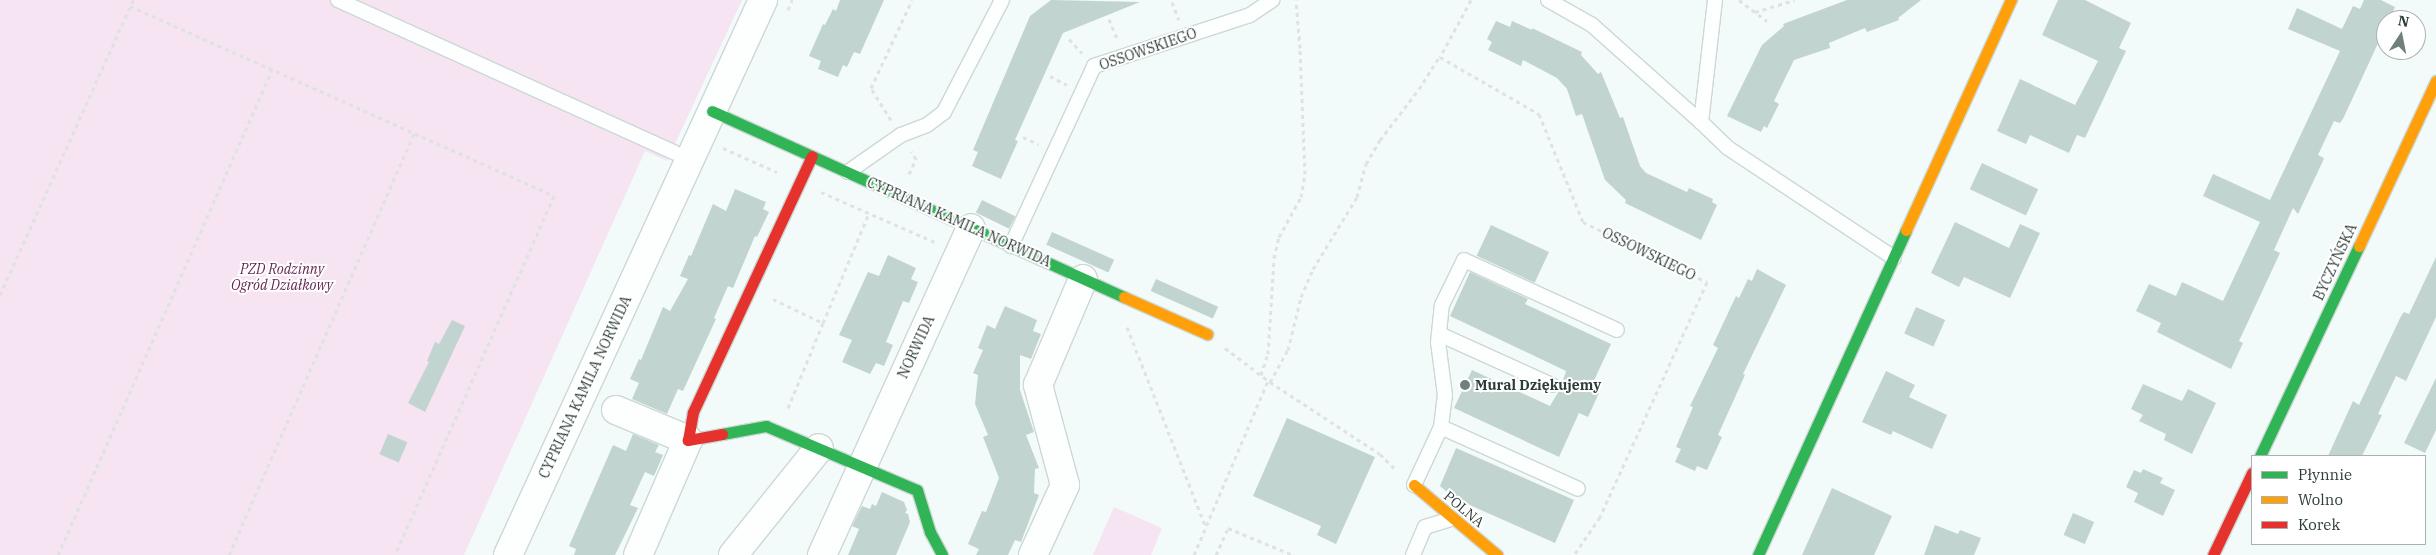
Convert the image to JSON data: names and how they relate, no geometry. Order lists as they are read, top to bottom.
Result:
{
  "streets": {
    "street": [
      "CYPRIANA KAMILA NORWIDA",
      "BYCZYŃSKA",
      "NORWIDA",
      "POLNA"
    ],
    "lane": ["OSSOWSKIEGO"]
  },
  "crossings": [
    ["OSSOWSKIEGO", "CYPRIANA KAMILA NORWIDA"],
    ["CYPRIANA KAMILA NORWIDA", "NORWIDA"]
  ],
  "parks": ["PZD Rodzinny Ogród Działkowy"],
  "places": ["Mural Dziękujemy"],
  "legend": ["Płynnie", "Wolno", "Korek"],
  "north": "top"
}
